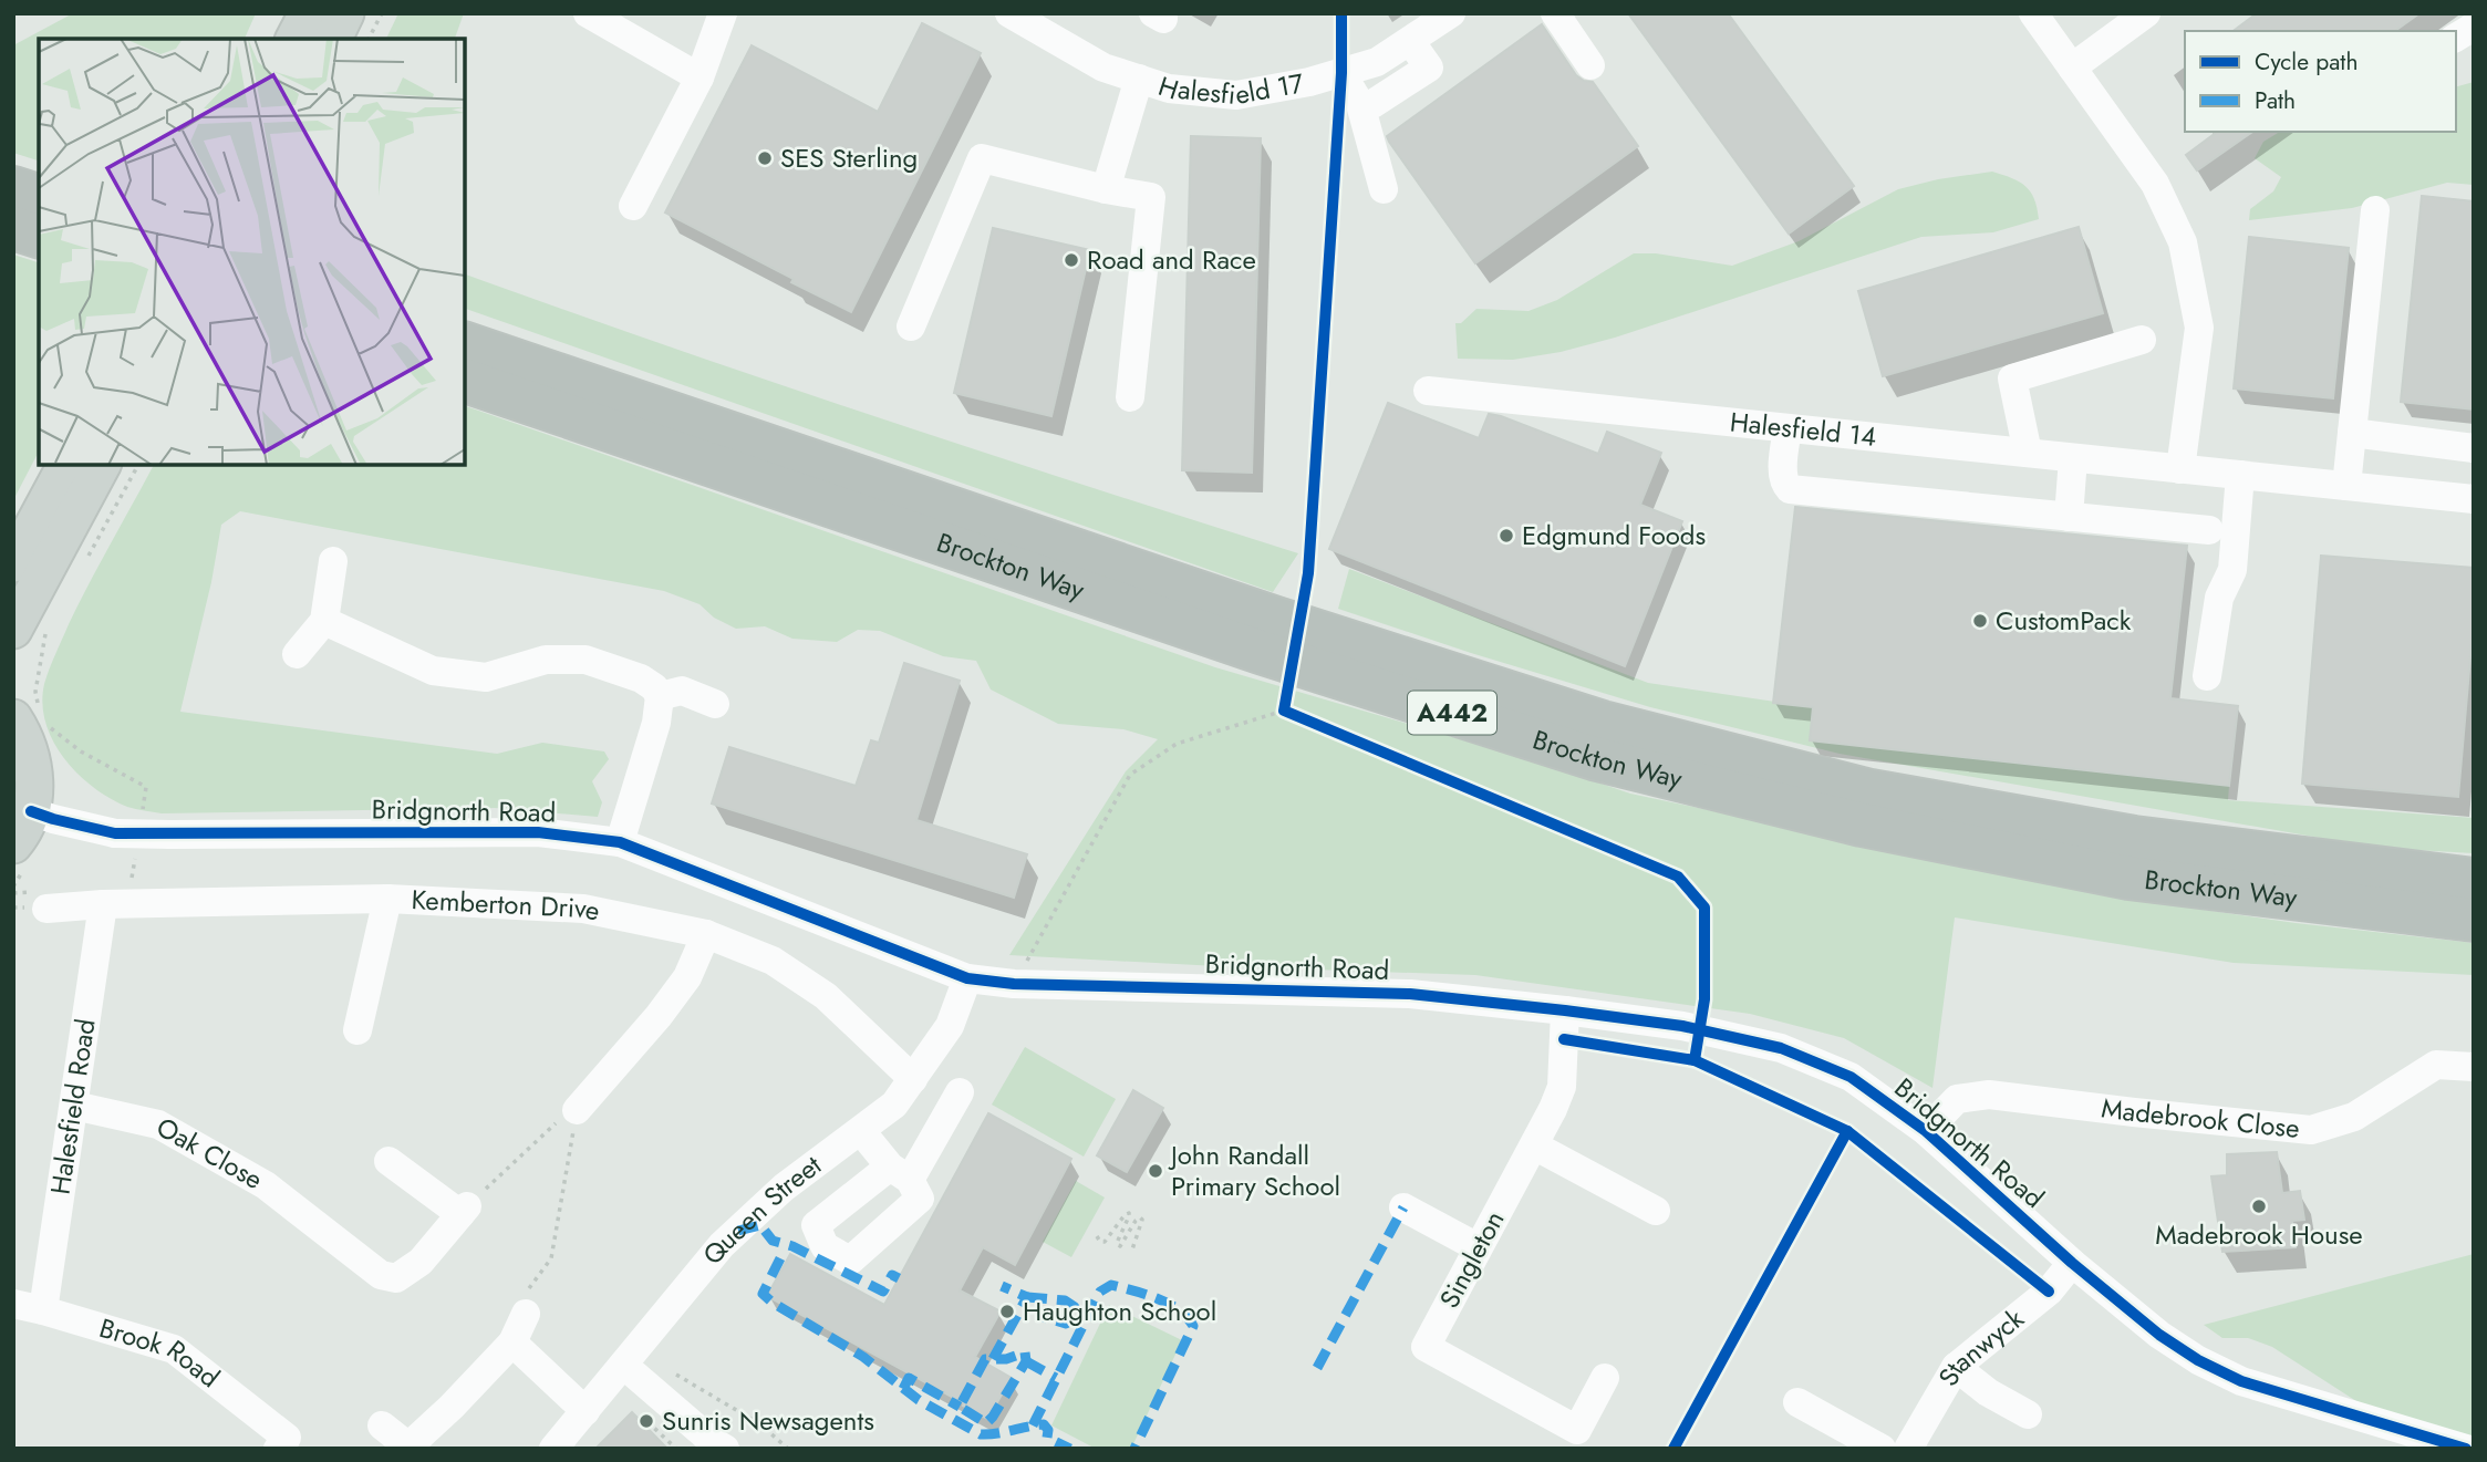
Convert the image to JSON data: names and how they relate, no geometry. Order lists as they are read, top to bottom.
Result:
{
  "streets": {
    "highway": ["Brockton Way", "A442"],
    "street": [
      "Halesfield 17",
      "Halesfield 14",
      "Bridgnorth Road",
      "Kemberton Drive",
      "Halesfield Road",
      "Madebrook Close",
      "Oak Close",
      "Queen Street",
      "Singleton",
      "Stanwyck",
      "Brook Road"
    ]
  },
  "crossings": [
    ["Bridgnorth Road", "Madebrook Close"],
    ["Bridgnorth Road", "Queen Street"],
    ["Bridgnorth Road", "Singleton"],
    ["Bridgnorth Road", "Stanwyck"],
    ["Kemberton Drive", "Halesfield Road"],
    ["Kemberton Drive", "Queen Street"],
    ["Halesfield Road", "Oak Close"],
    ["Halesfield Road", "Brook Road"]
  ],
  "places": [
    "SES Sterling",
    "Road and Race",
    "Edgmund Foods",
    "CustomPack",
    "John Randall Primary School",
    "Madebrook House",
    "Haughton School",
    "Sunris Newsagents"
  ],
  "legend": ["Cycle path", "Path"]
}
